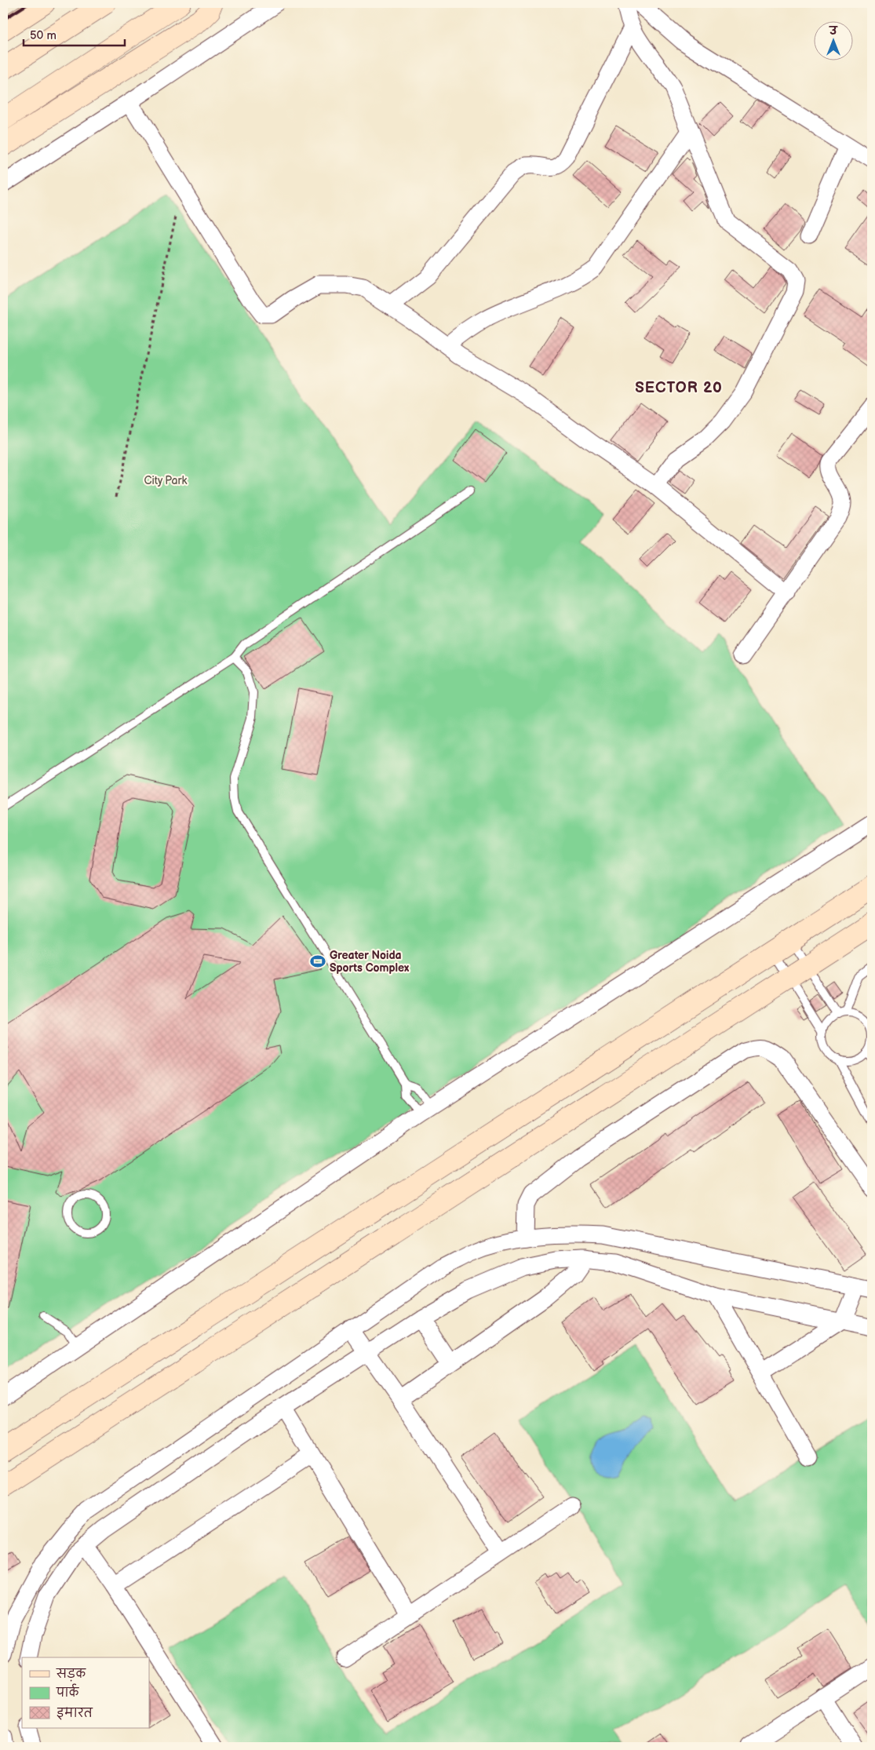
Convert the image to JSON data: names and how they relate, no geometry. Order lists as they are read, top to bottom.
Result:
{
  "districts": ["SECTOR 20"],
  "parks": ["City Park"],
  "places": {
    "sports": ["Greater Noida Sports Complex"]
  },
  "legend": ["सड़क", "पार्क", "इमारत"],
  "scale_bar": "50 m",
  "north": "top"
}
